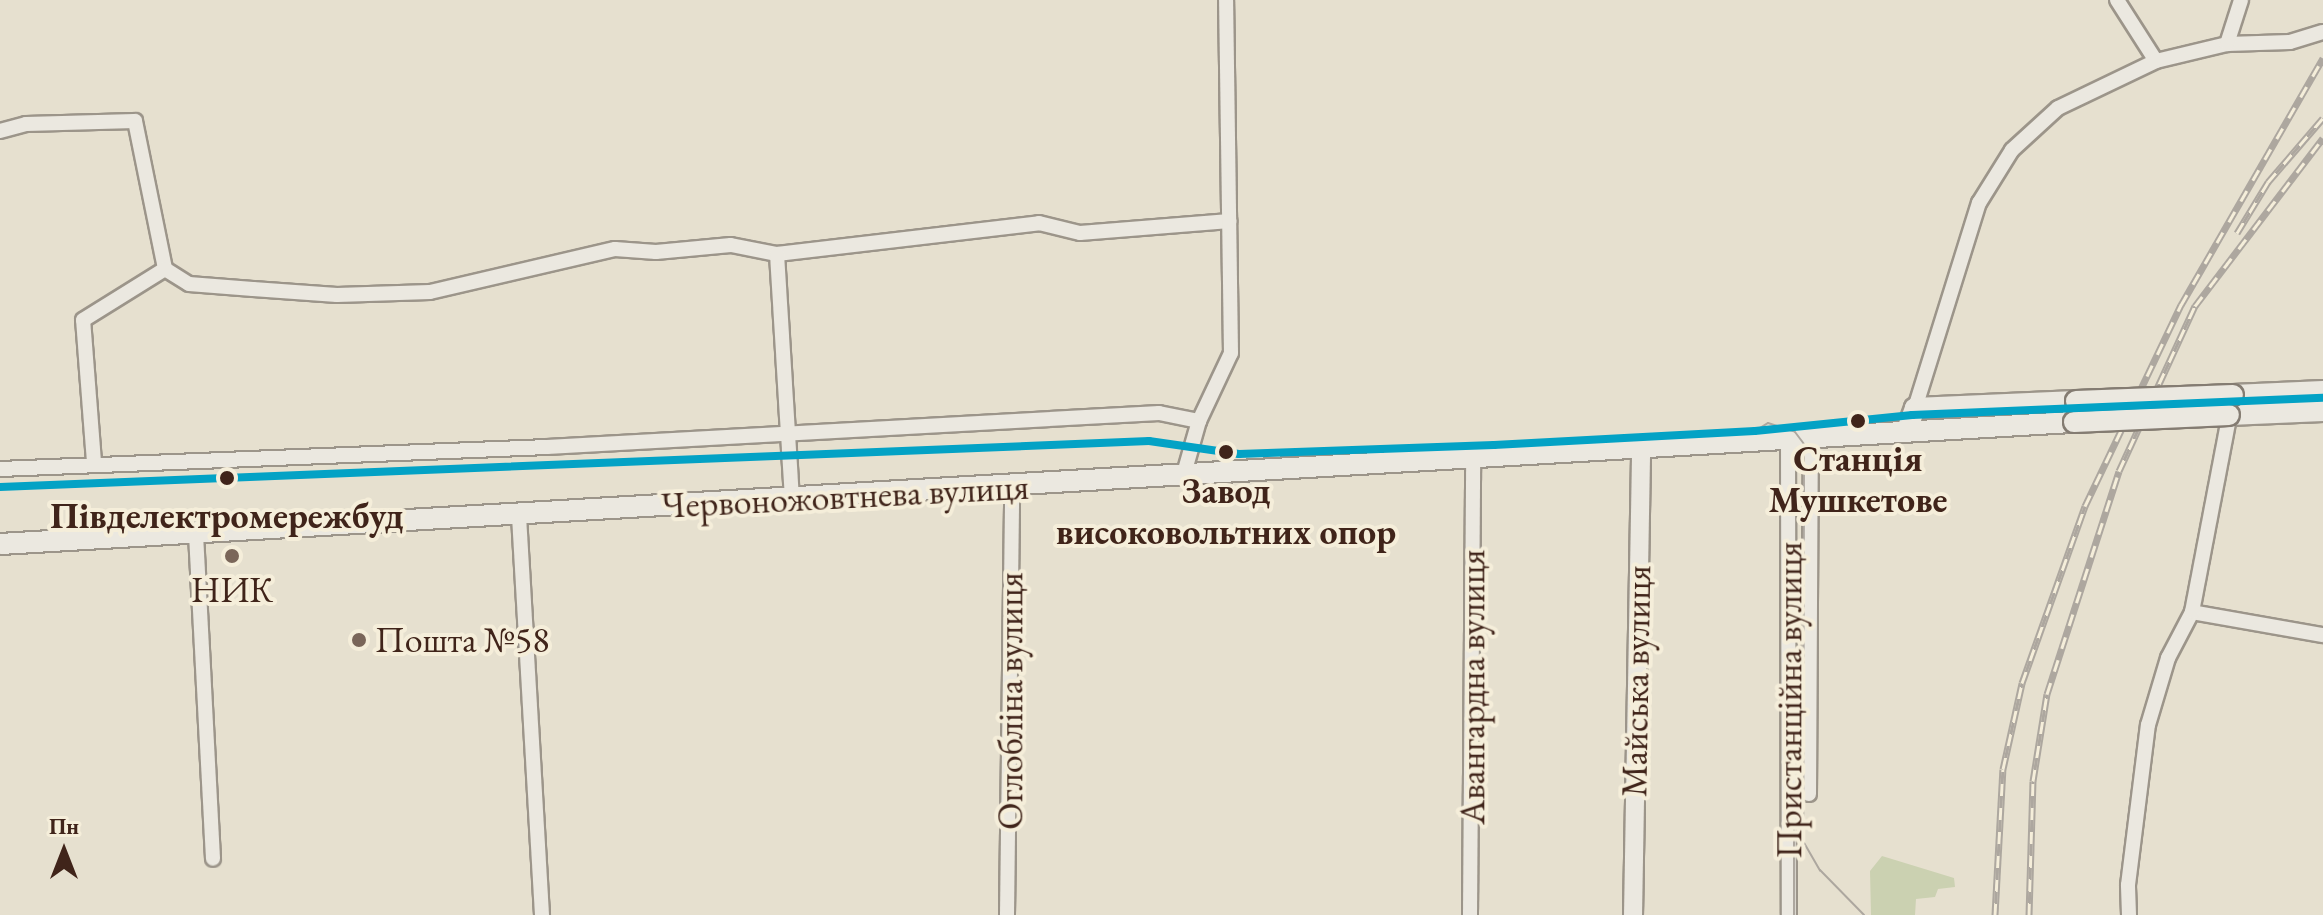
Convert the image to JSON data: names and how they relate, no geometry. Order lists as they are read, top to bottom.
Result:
{
  "streets": {
    "main road": ["Червоножовтнева вулиця"],
    "street": [
      "Майська вулиця",
      "Авангардна вулиця",
      "Пристанційна вулиця",
      "Оглобліна вулиця"
    ]
  },
  "crossings": [
    ["Червоножовтнева вулиця", "Майська вулиця"],
    ["Червоножовтнева вулиця", "Авангардна вулиця"],
    ["Червоножовтнева вулиця", "Пристанційна вулиця"],
    ["Червоножовтнева вулиця", "Оглобліна вулиця"]
  ],
  "places": [
    "Станція Мушкетове",
    "Завод високовольтних опор",
    "Півделектромережбуд",
    "НИК",
    "Пошта №58"
  ],
  "north": "top"
}
